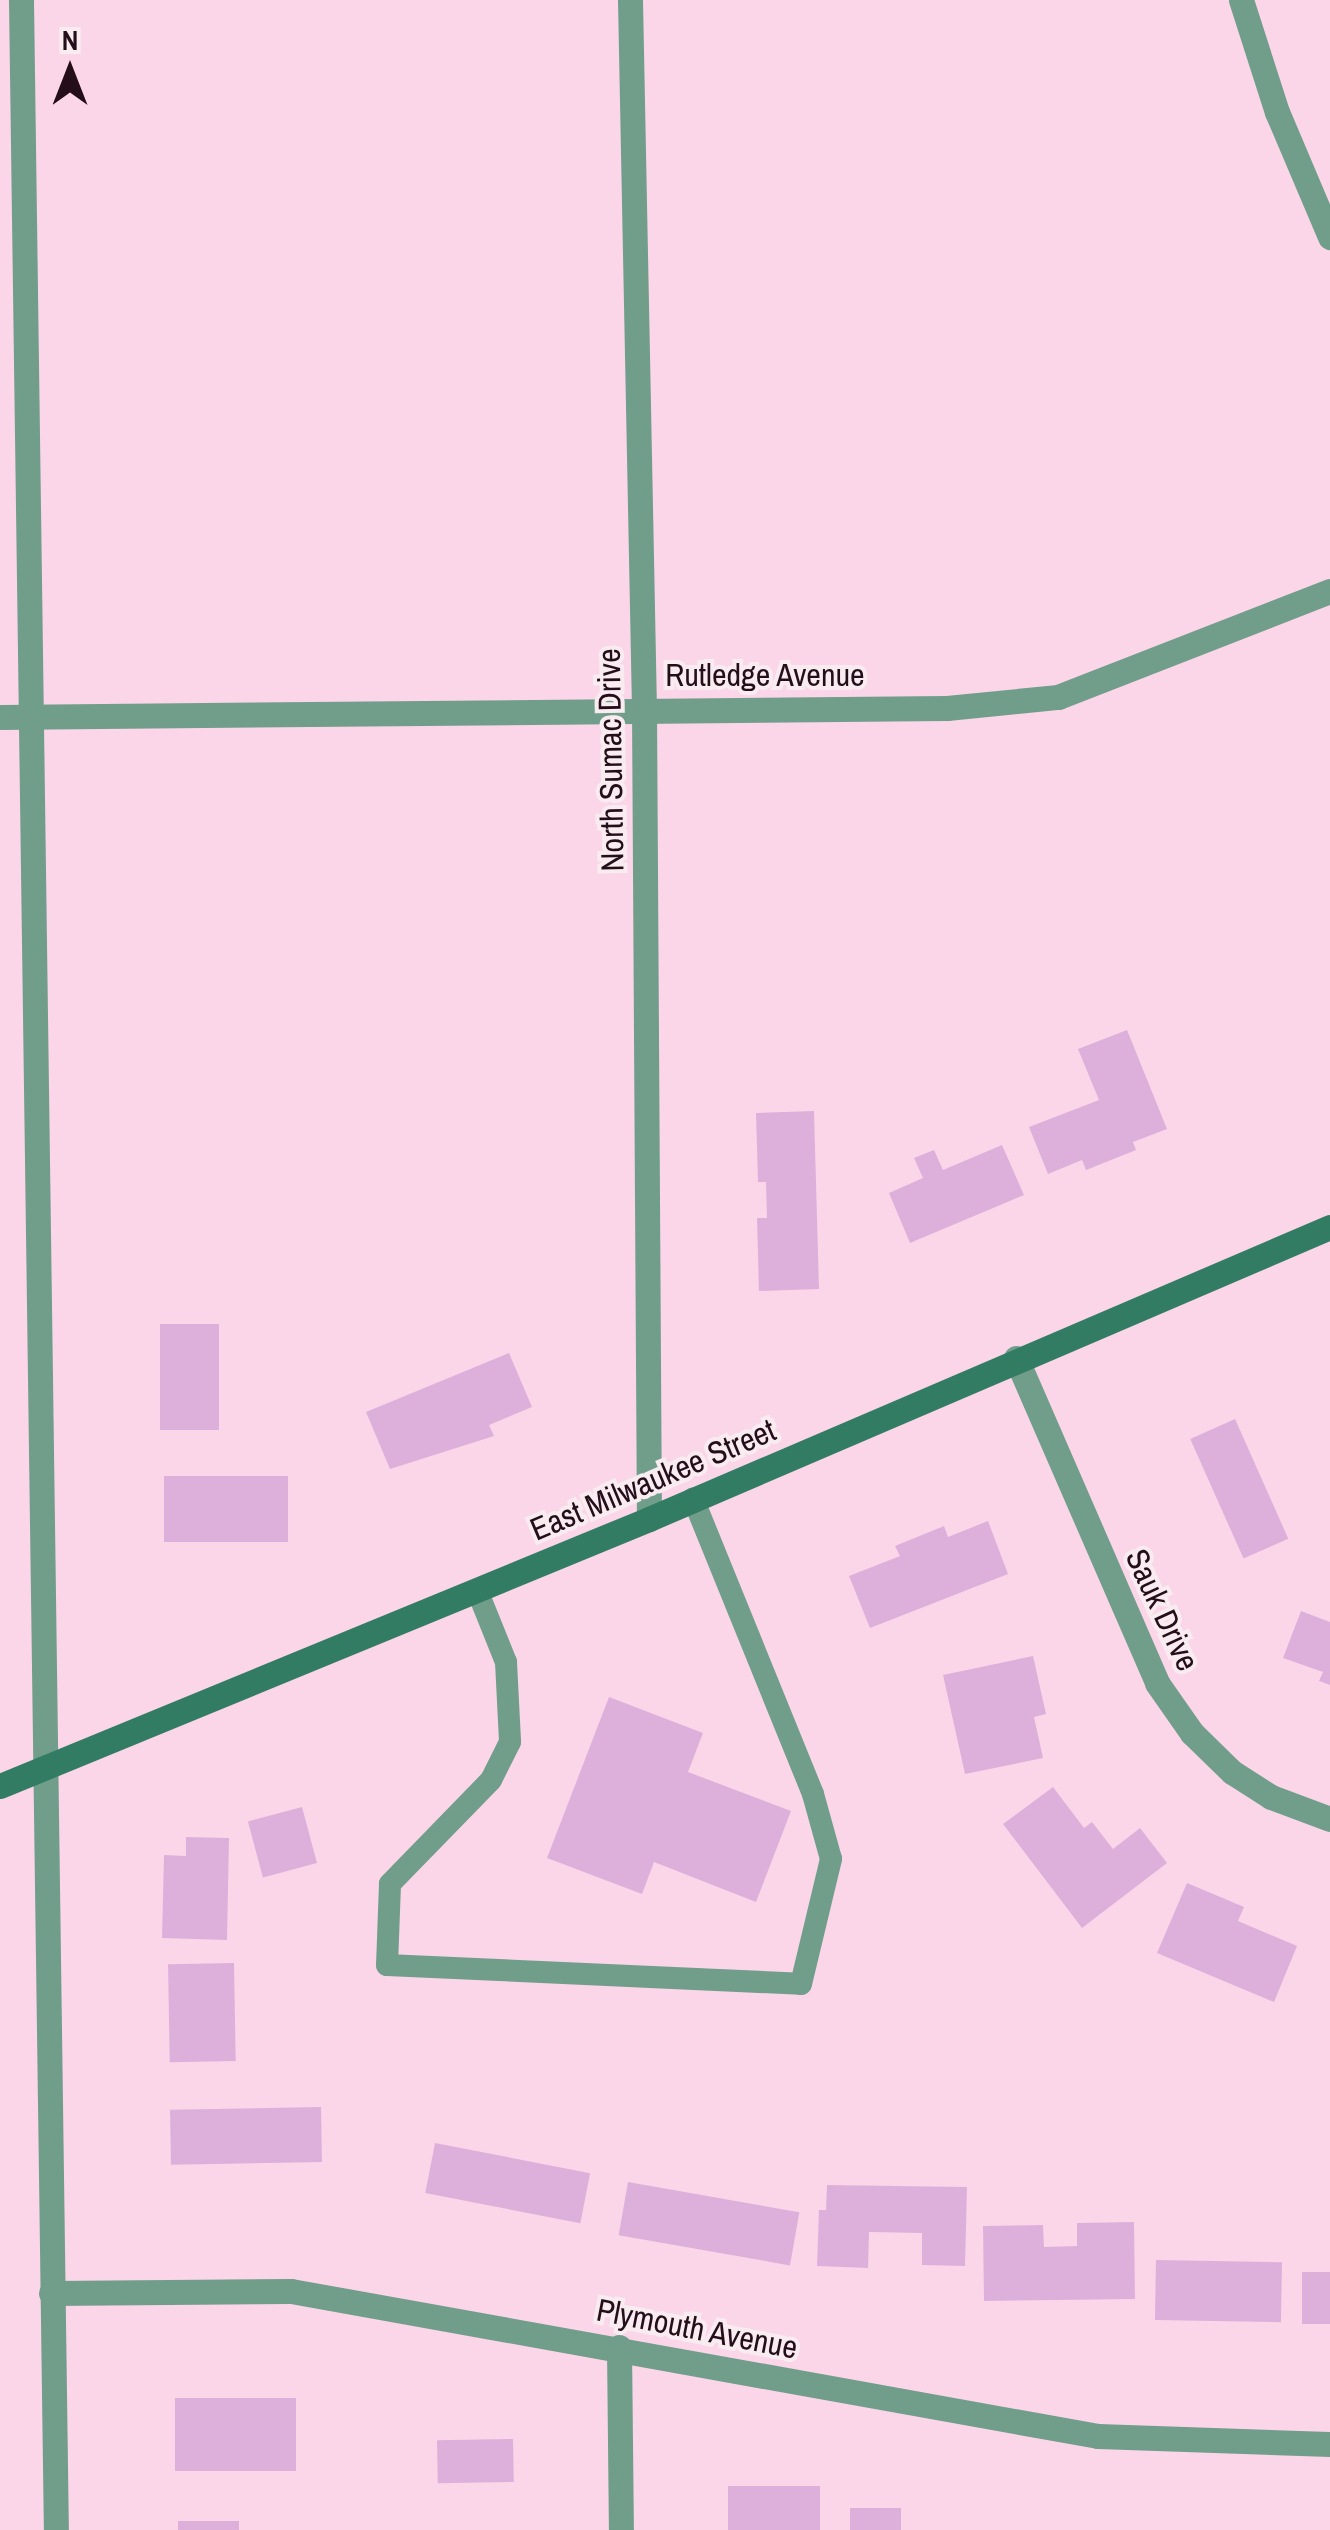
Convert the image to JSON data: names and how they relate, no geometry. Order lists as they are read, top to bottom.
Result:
{
  "streets": {
    "main road": ["East Milwaukee Street"],
    "street": [
      "Rutledge Avenue",
      "North Sumac Drive",
      "Sauk Drive",
      "Plymouth Avenue"
    ]
  },
  "crossings": [
    ["Rutledge Avenue", "North Sumac Drive"],
    ["North Sumac Drive", "East Milwaukee Street"],
    ["East Milwaukee Street", "Sauk Drive"]
  ],
  "north": "top"
}
